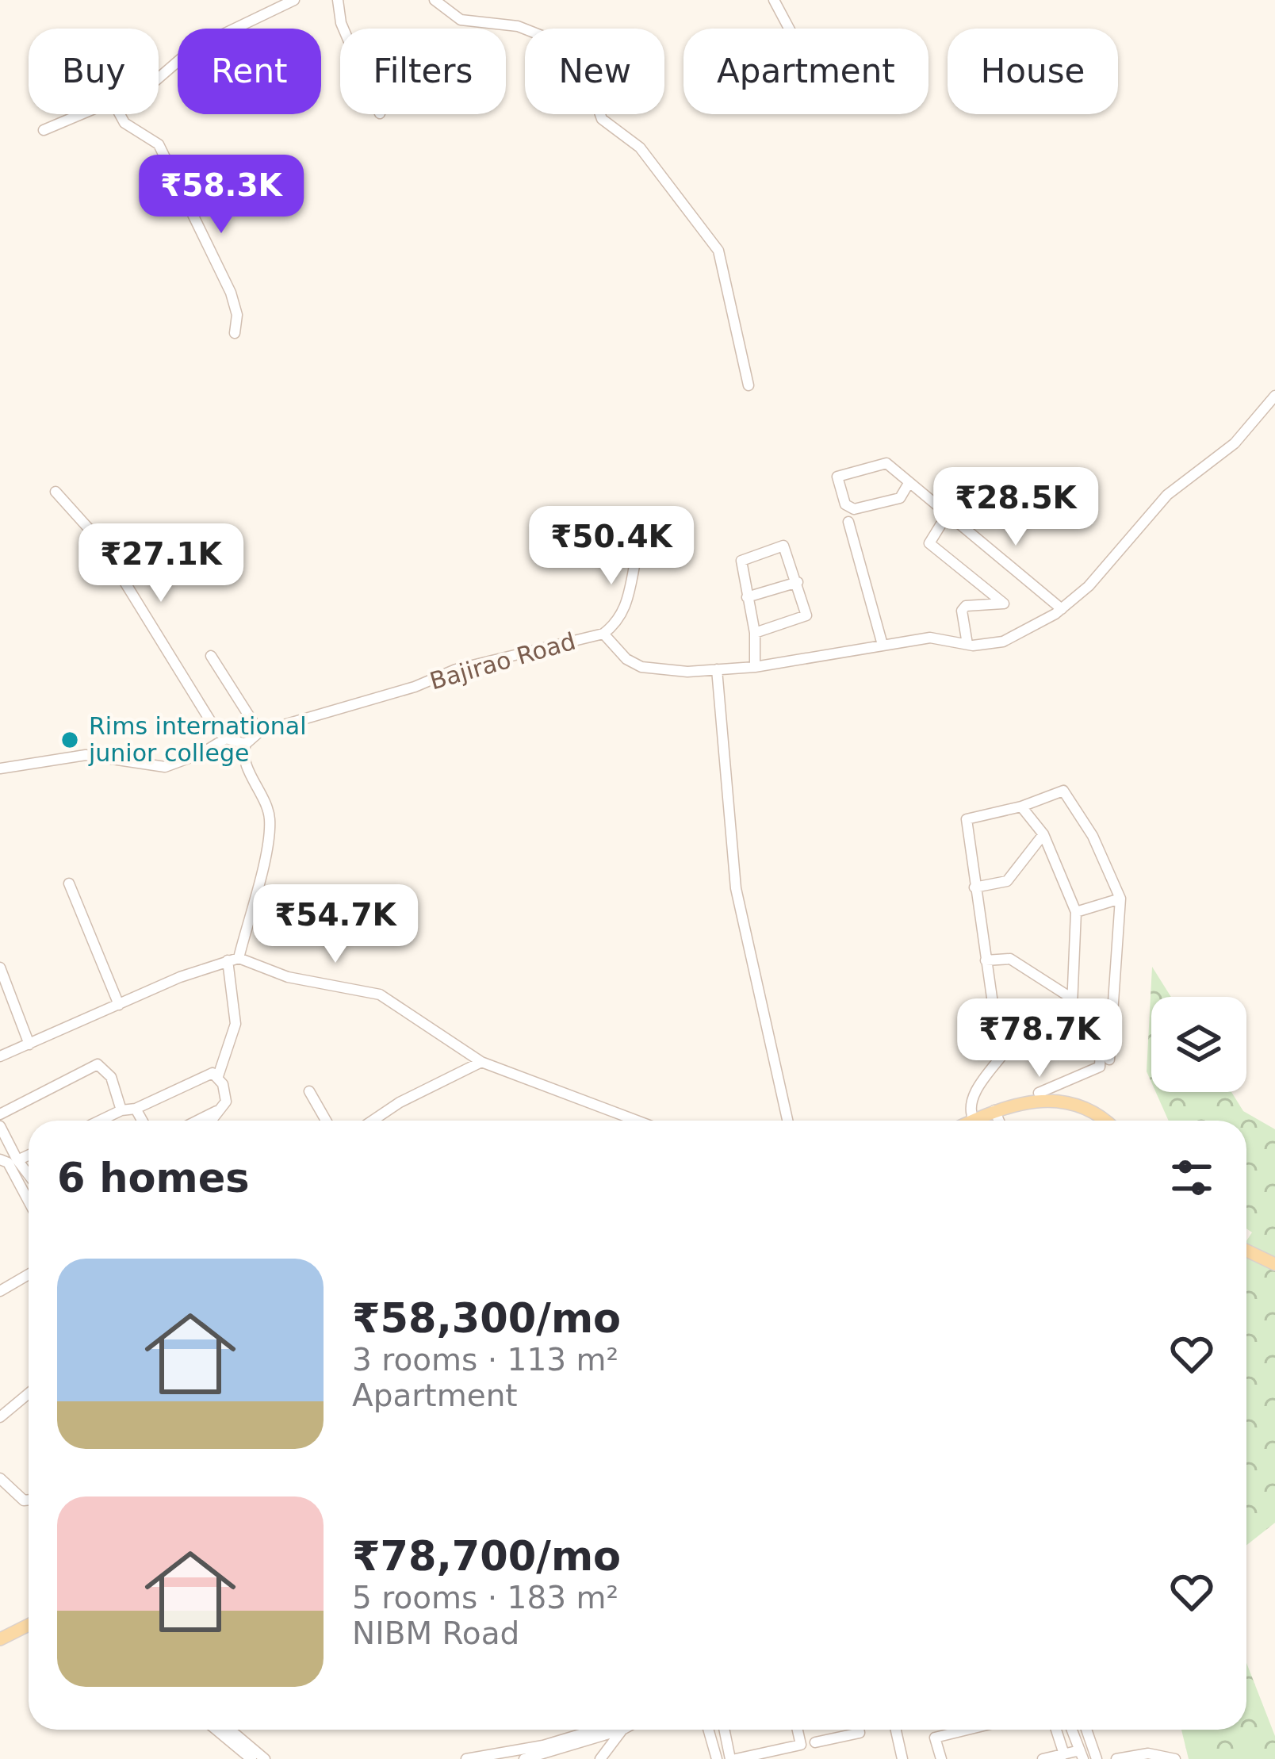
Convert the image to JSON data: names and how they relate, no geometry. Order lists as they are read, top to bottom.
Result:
{
  "streets": {
    "street": ["Bajirao Road"]
  },
  "places": ["Rims international junior college"],
  "page": {
    "chip": [
      "Buy",
      "Rent",
      "Filters",
      "New",
      "Apartment",
      "House"
    ],
    "price": [
      "₹58.3K",
      "₹28.5K",
      "₹50.4K",
      "₹27.1K",
      "₹54.7K",
      "₹78.7K"
    ],
    "heading": "6 homes",
    "list": [
      {
        "name": "₹58,300/mo",
        "note": "3 rooms · 113 m² · Apartment"
      },
      {
        "name": "₹78,700/mo",
        "note": "5 rooms · 183 m² · NIBM Road"
      }
    ]
  }
}
